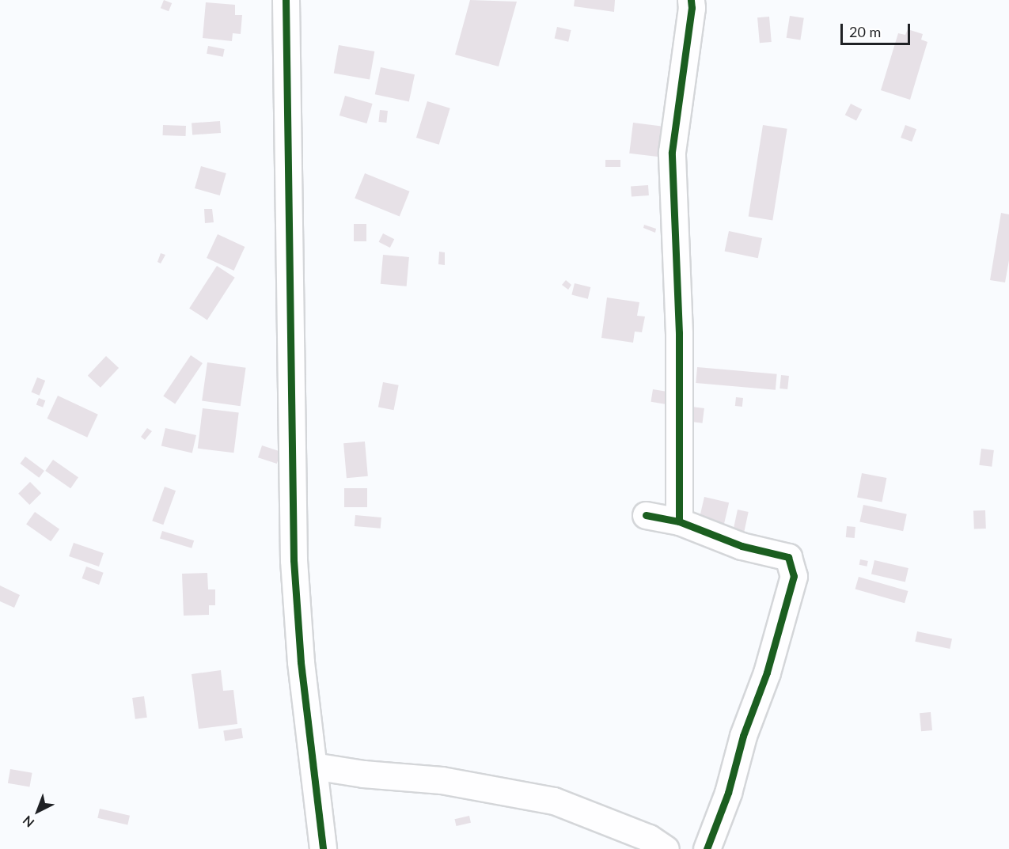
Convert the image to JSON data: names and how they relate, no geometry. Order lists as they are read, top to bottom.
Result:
{
  "scale_bar": "20 m",
  "north": "bottom left"
}
